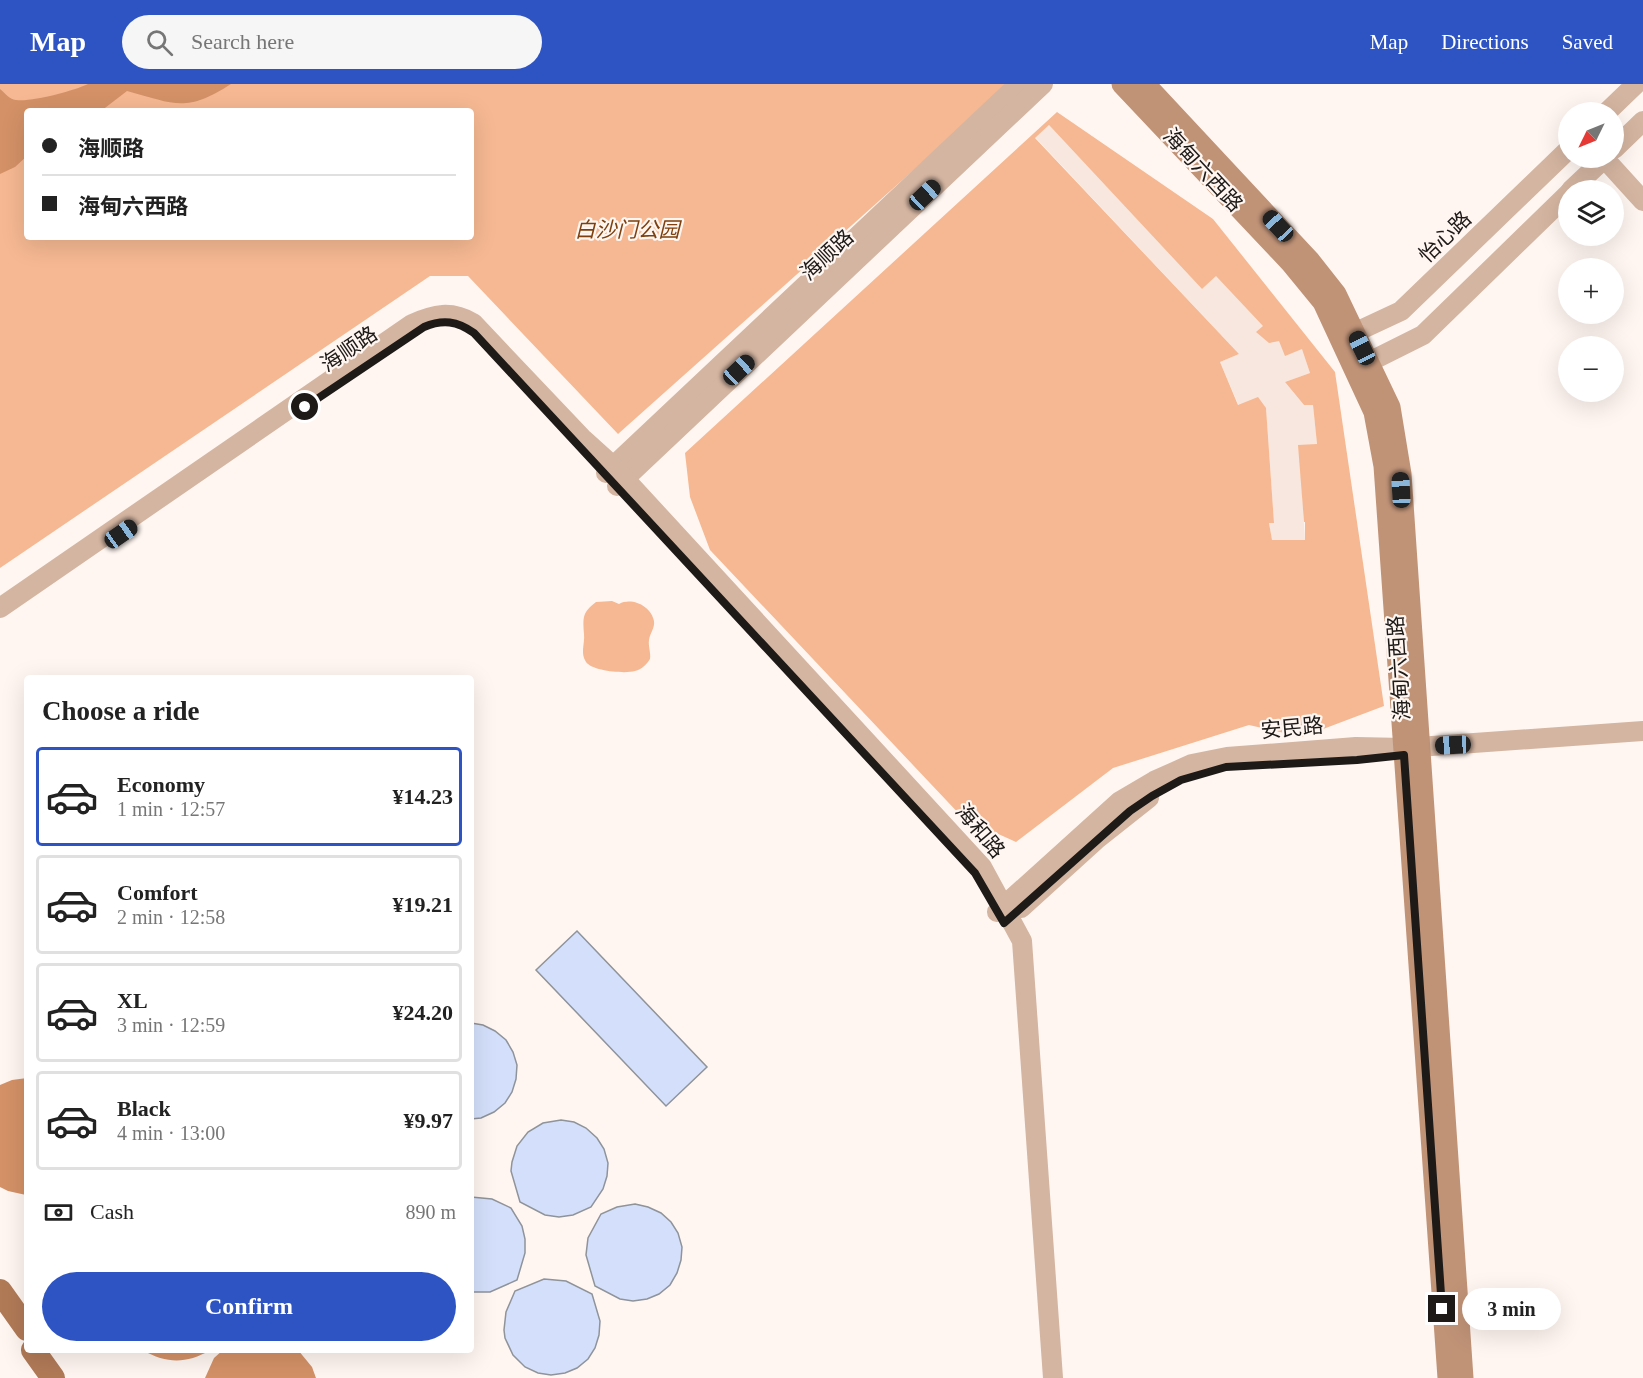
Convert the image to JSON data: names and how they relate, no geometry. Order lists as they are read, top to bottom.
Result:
{
  "streets": {
    "main road": ["海甸六西路"],
    "street": [
      "怡心路",
      "海顺路",
      "安民路",
      "海和路"
    ]
  },
  "crossings": [
    ["海甸六西路", "怡心路"],
    ["海甸六西路", "安民路"],
    ["海顺路", "海和路"],
    ["安民路", "海和路"]
  ],
  "parks": ["白沙门公园"],
  "north": "bottom left",
  "page": {
    "header": "Map",
    "search": "Search here",
    "nav": ["Map", "Directions", "Saved"],
    "map_buttons": ["+", "−"],
    "banner": ["海顺路", "海甸六西路"],
    "heading": "Choose a ride",
    "list": [
      {
        "name": "Economy",
        "note": "1 min · 12:57",
        "value": "¥14.23"
      },
      {
        "name": "Comfort",
        "note": "2 min · 12:58",
        "value": "¥19.21"
      },
      {
        "name": "XL",
        "note": "3 min · 12:59",
        "value": "¥24.20"
      },
      {
        "name": "Black",
        "note": "4 min · 13:00",
        "value": "¥9.97"
      }
    ],
    "pay": ["Cash", "890 m"],
    "buttons": "Confirm",
    "bubble": "3 min"
  }
}
